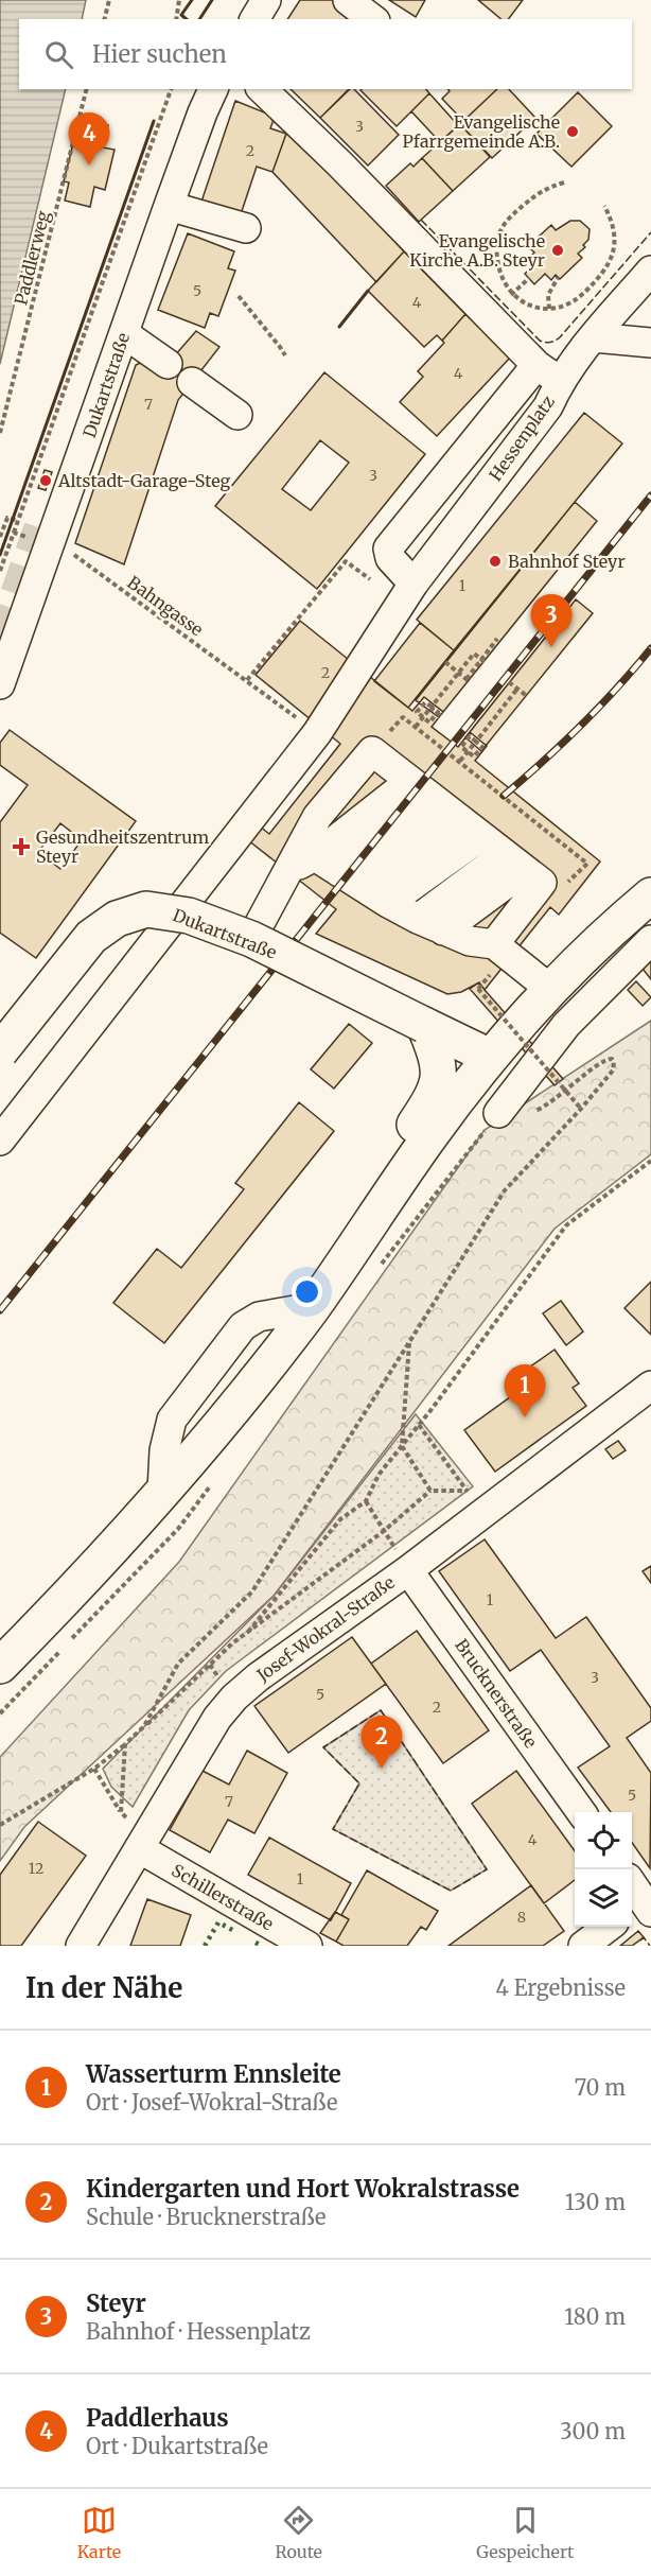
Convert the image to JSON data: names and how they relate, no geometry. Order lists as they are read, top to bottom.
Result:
{
  "streets": {
    "main road": ["Dukartstraße"],
    "street": [
      "Hessenplatz",
      "Josef-Wokral-Straße",
      "Brucknerstraße",
      "Schillerstraße"
    ],
    "path": ["Paddlerweg", "Bahngasse"]
  },
  "crossings": [
    ["Josef-Wokral-Straße", "Brucknerstraße"],
    ["Josef-Wokral-Straße", "Schillerstraße"]
  ],
  "places": {
    "other": [
      "Evangelische Pfarrgemeinde A.B.",
      "Evangelische Kirche A.B. Steyr",
      "Altstadt-Garage-Steg",
      "Bahnhof Steyr"
    ],
    "health": ["Gesundheitszentrum Steyr"]
  },
  "house_numbers": [
    "3",
    "2",
    "5",
    "4",
    "4",
    "7",
    "3",
    "1",
    "2",
    "1",
    "3",
    "5",
    "2",
    "5",
    "7",
    "4",
    "12",
    "1",
    "8"
  ],
  "page": {
    "search": "Hier suchen",
    "pins": [
      "4",
      "3",
      "1",
      "2"
    ],
    "heading": ["In der Nähe", "4 Ergebnisse"],
    "list": [
      {
        "mark": "1",
        "name": "Wasserturm Ennsleite",
        "note": "Ort · Josef-Wokral-Straße",
        "value": "70 m"
      },
      {
        "mark": "2",
        "name": "Kindergarten und Hort Wokralstrasse",
        "note": "Schule · Brucknerstraße",
        "value": "130 m"
      },
      {
        "mark": "3",
        "name": "Steyr",
        "note": "Bahnhof · Hessenplatz",
        "value": "180 m"
      },
      {
        "mark": "4",
        "name": "Paddlerhaus",
        "note": "Ort · Dukartstraße",
        "value": "300 m"
      }
    ],
    "nav": ["Karte", "Route", "Gespeichert"]
  }
}
